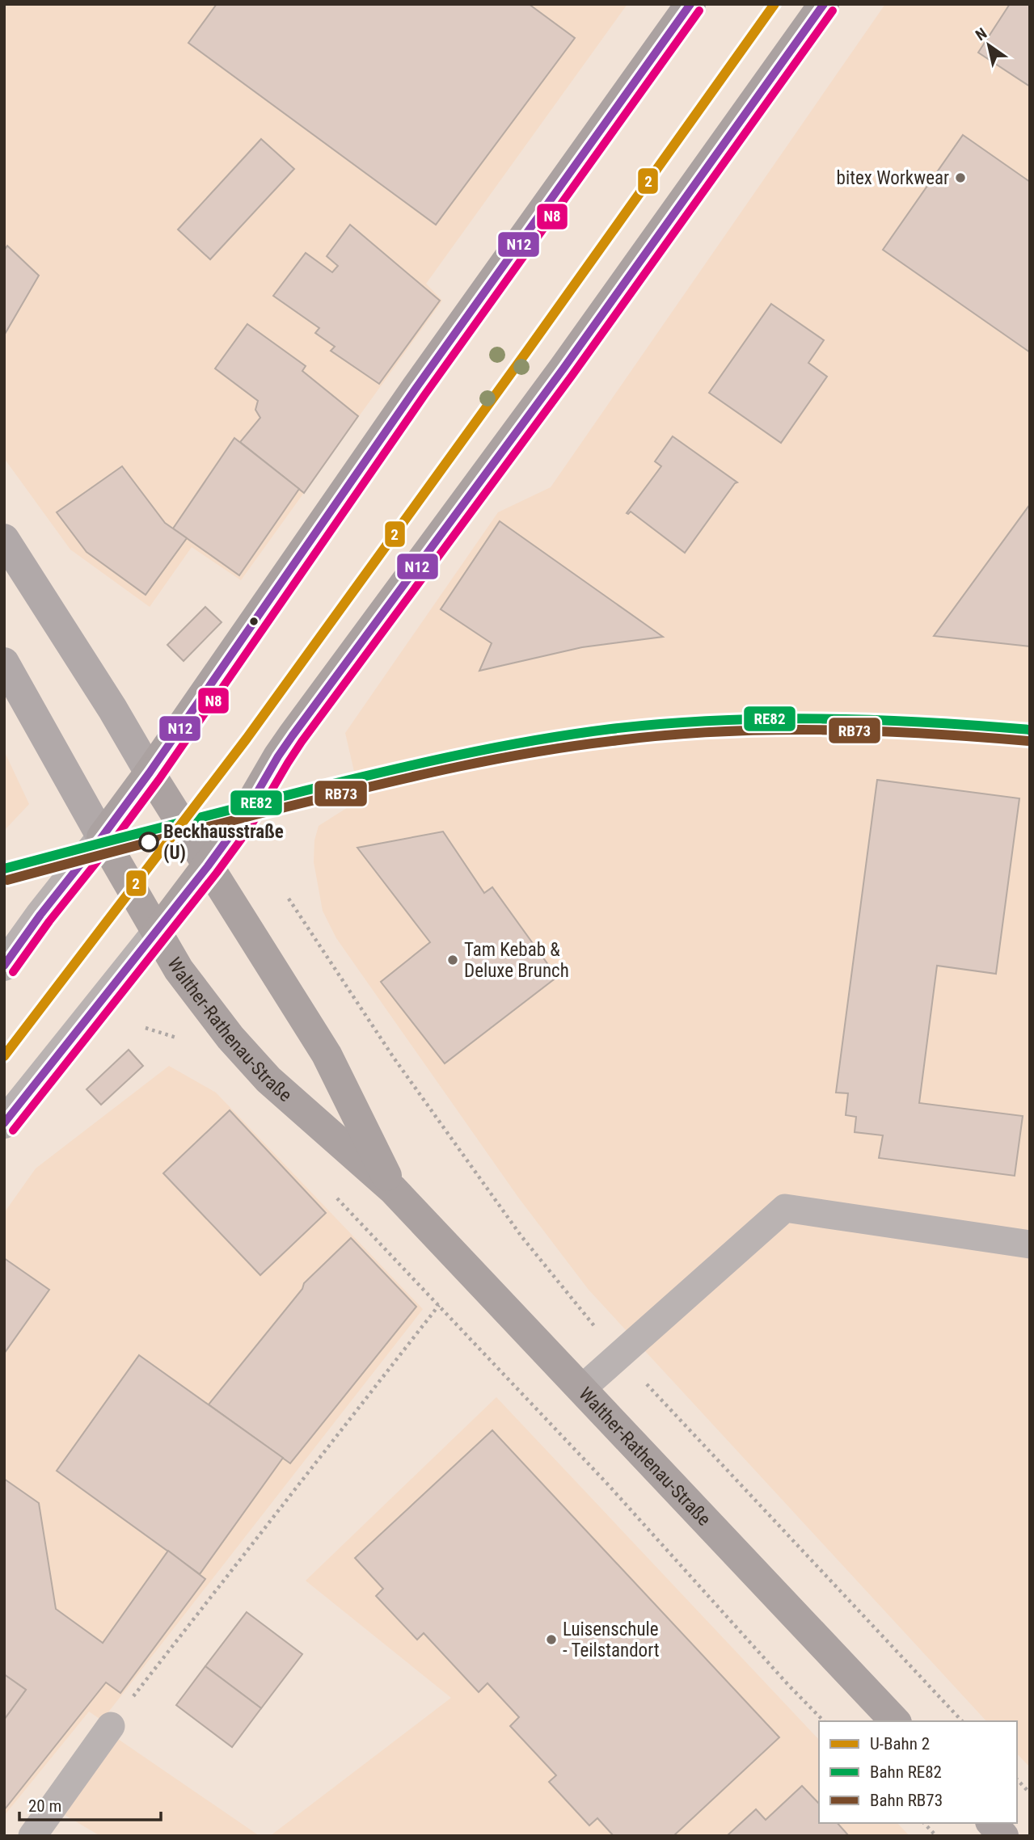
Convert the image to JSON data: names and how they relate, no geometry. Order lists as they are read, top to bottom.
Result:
{
  "streets": {
    "main road": ["Walther-Rathenau-Straße"]
  },
  "places": [
    "bitex Workwear",
    "Beckhausstraße (U)",
    "Tam Kebab & Deluxe Brunch",
    "Luisenschule - Teilstandort"
  ],
  "lines": [
    "metro line 2",
    "transit line N12",
    "transit line N8",
    "rail line RE82",
    "rail line RB73"
  ],
  "legend": ["U-Bahn 2", "Bahn RE82", "Bahn RB73"],
  "scale_bar": "20 m",
  "north": "top left"
}
